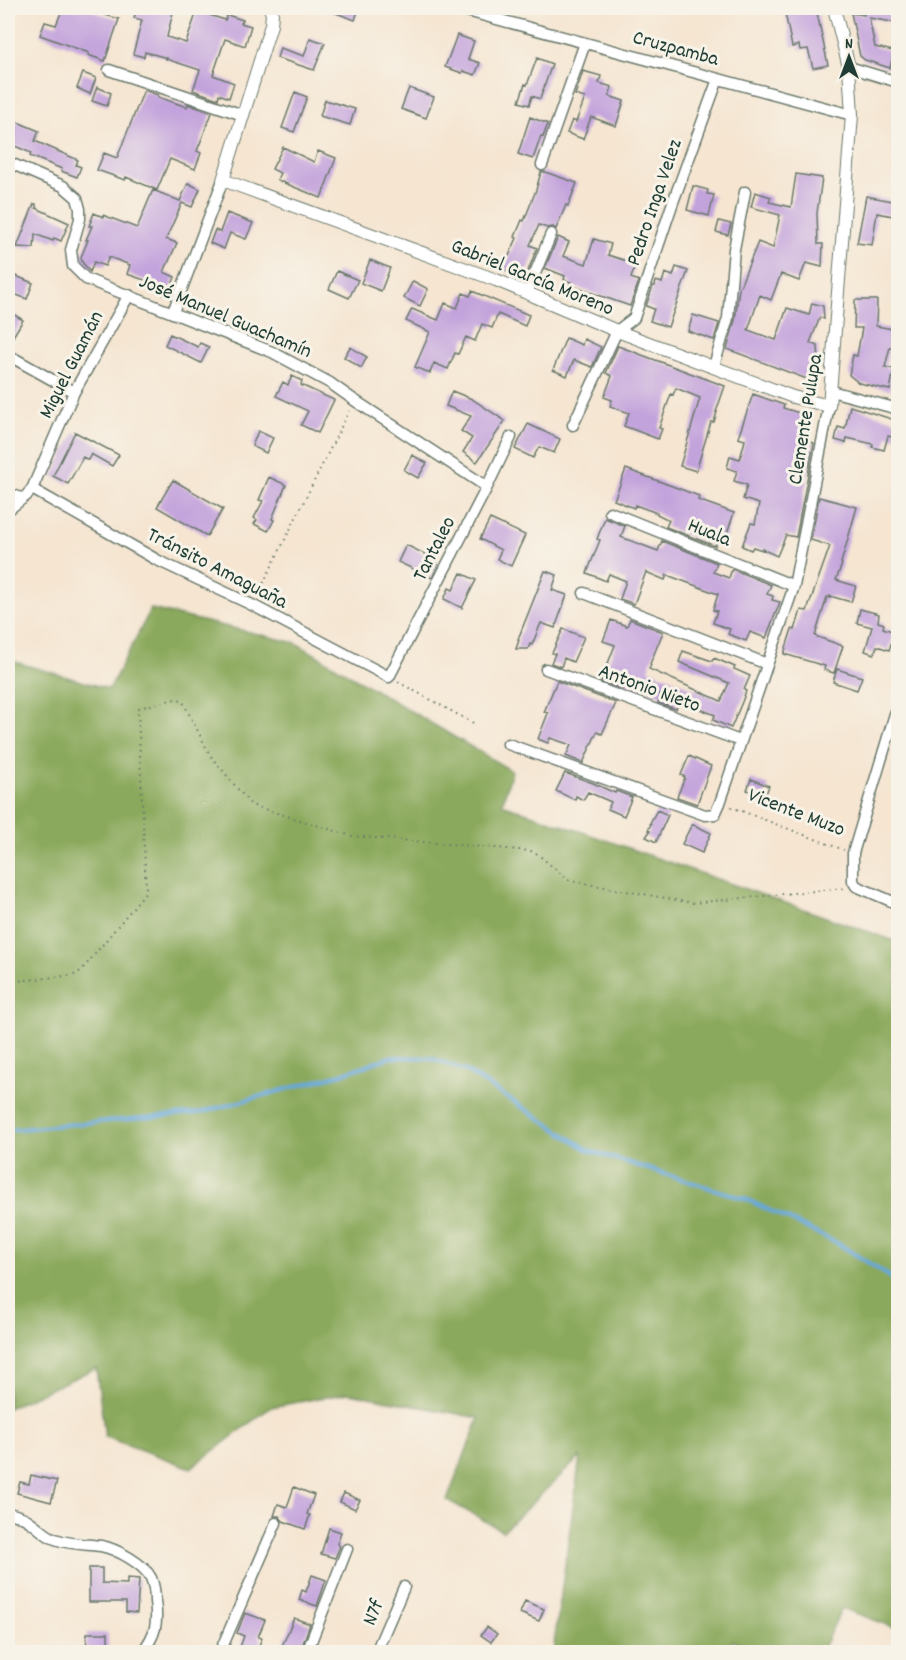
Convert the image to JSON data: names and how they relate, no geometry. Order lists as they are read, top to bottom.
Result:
{
  "streets": {
    "street": [
      "Cruzpamba",
      "Pedro Inga Velez",
      "Gabriel García Moreno",
      "José Manuel Guachamín",
      "Miguel Guamán",
      "Clemente Pulupa",
      "Huala",
      "Tantaleo",
      "Tránsito Amaguaña",
      "Antonio Nieto",
      "Vicente Muzo",
      "N7f"
    ]
  },
  "crossings": [
    ["Cruzpamba", "Pedro Inga Velez"],
    ["Cruzpamba", "Clemente Pulupa"],
    ["Pedro Inga Velez", "Gabriel García Moreno"],
    ["Gabriel García Moreno", "Clemente Pulupa"],
    ["José Manuel Guachamín", "Miguel Guamán"],
    ["José Manuel Guachamín", "Tantaleo"],
    ["Miguel Guamán", "Tránsito Amaguaña"],
    ["Clemente Pulupa", "Huala"],
    ["Clemente Pulupa", "Antonio Nieto"],
    ["Clemente Pulupa", "Vicente Muzo"],
    ["Tantaleo", "Tránsito Amaguaña"]
  ],
  "north": "top"
}
